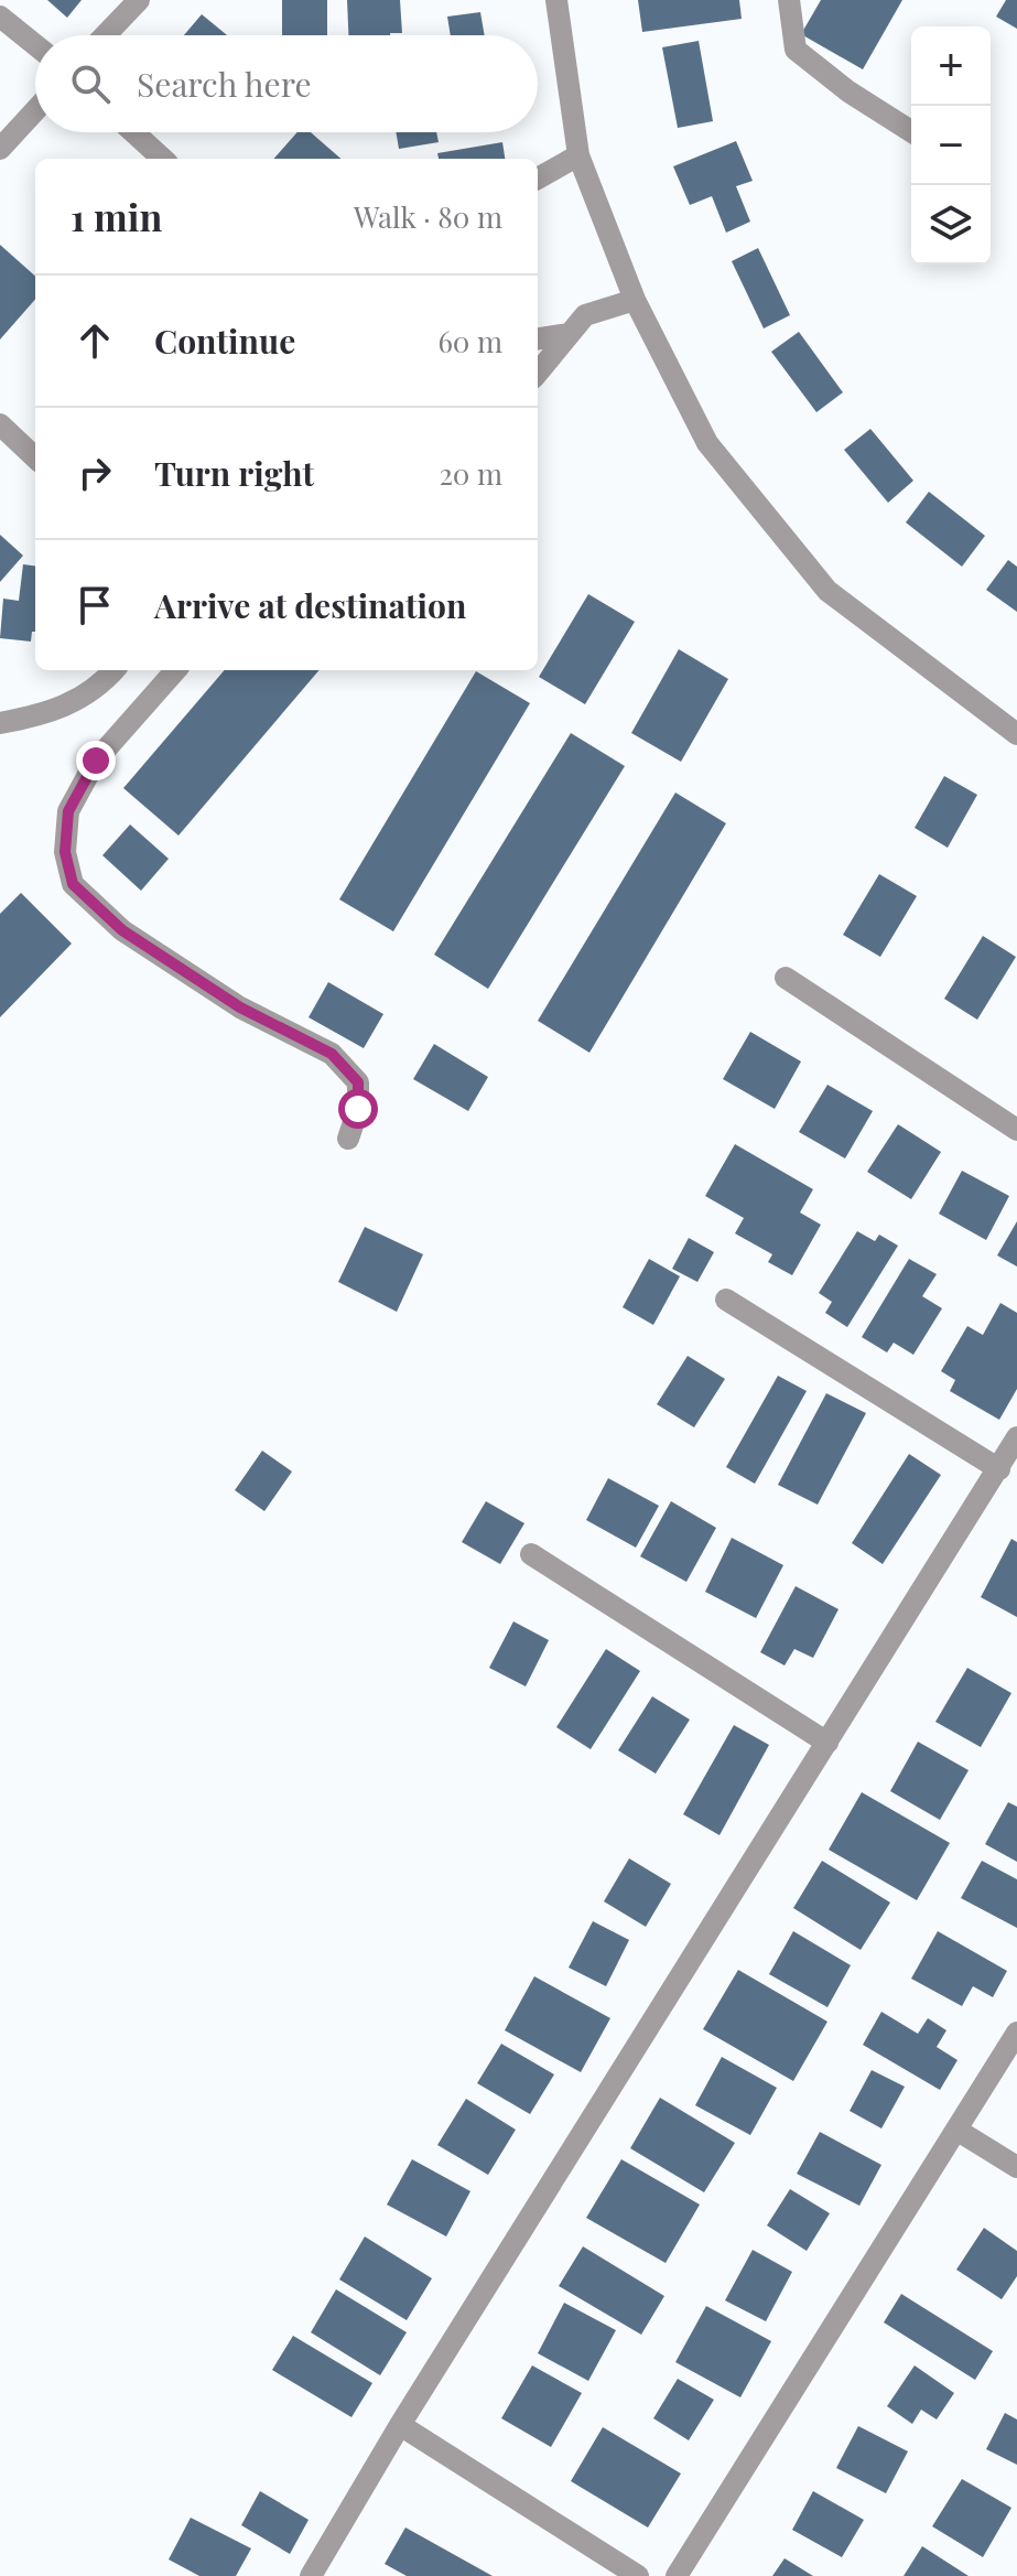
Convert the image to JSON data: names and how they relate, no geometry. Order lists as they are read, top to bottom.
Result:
{
  "page": {
    "map_buttons": ["+", "−"],
    "search": "Search here",
    "heading": ["1 min", "Walk · 80 m"],
    "list": [
      ["Continue", "60 m"],
      ["Turn right", "20 m"],
      "Arrive at destination"
    ]
  }
}
